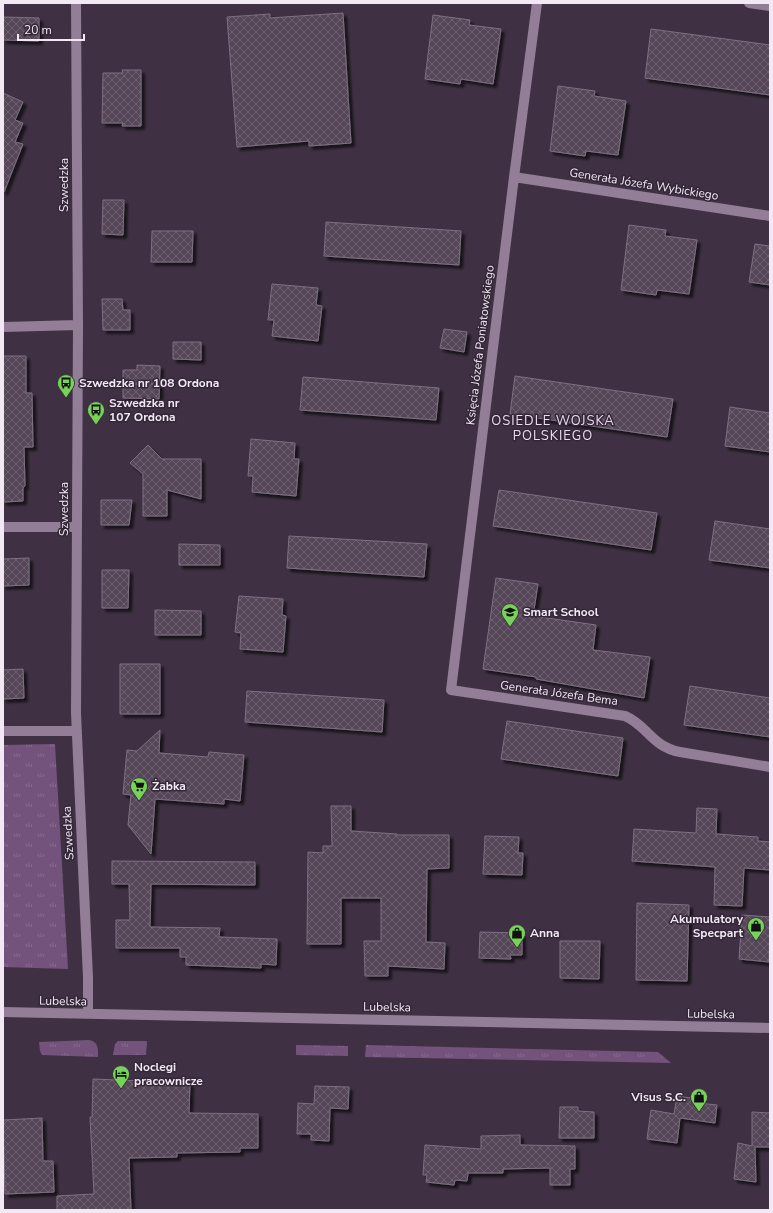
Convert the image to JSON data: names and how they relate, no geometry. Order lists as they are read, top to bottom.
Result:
{
  "streets": {
    "street": [
      "Generała Józefa Wybickiego",
      "Szwedzka",
      "Księcia Józefa Poniatowskiego",
      "Generała Józefa Bema",
      "Lubelska"
    ]
  },
  "crossings": [
    ["Generała Józefa Wybickiego", "Księcia Józefa Poniatowskiego"],
    ["Szwedzka", "Lubelska"],
    ["Księcia Józefa Poniatowskiego", "Generała Józefa Bema"]
  ],
  "districts": ["OSIEDLE WOJSKA POLSKIEGO"],
  "places": {
    "bus stop": ["Szwedzka nr 108 Ordona", "Szwedzka nr 107 Ordona"],
    "school or university": ["Smart School"],
    "supermarket": ["Żabka"],
    "shop": ["Akumulatory Specpart", "Anna", "Visus S.C."],
    "hotel": ["Noclegi pracownicze"]
  },
  "scale_bar": "20 m"
}
